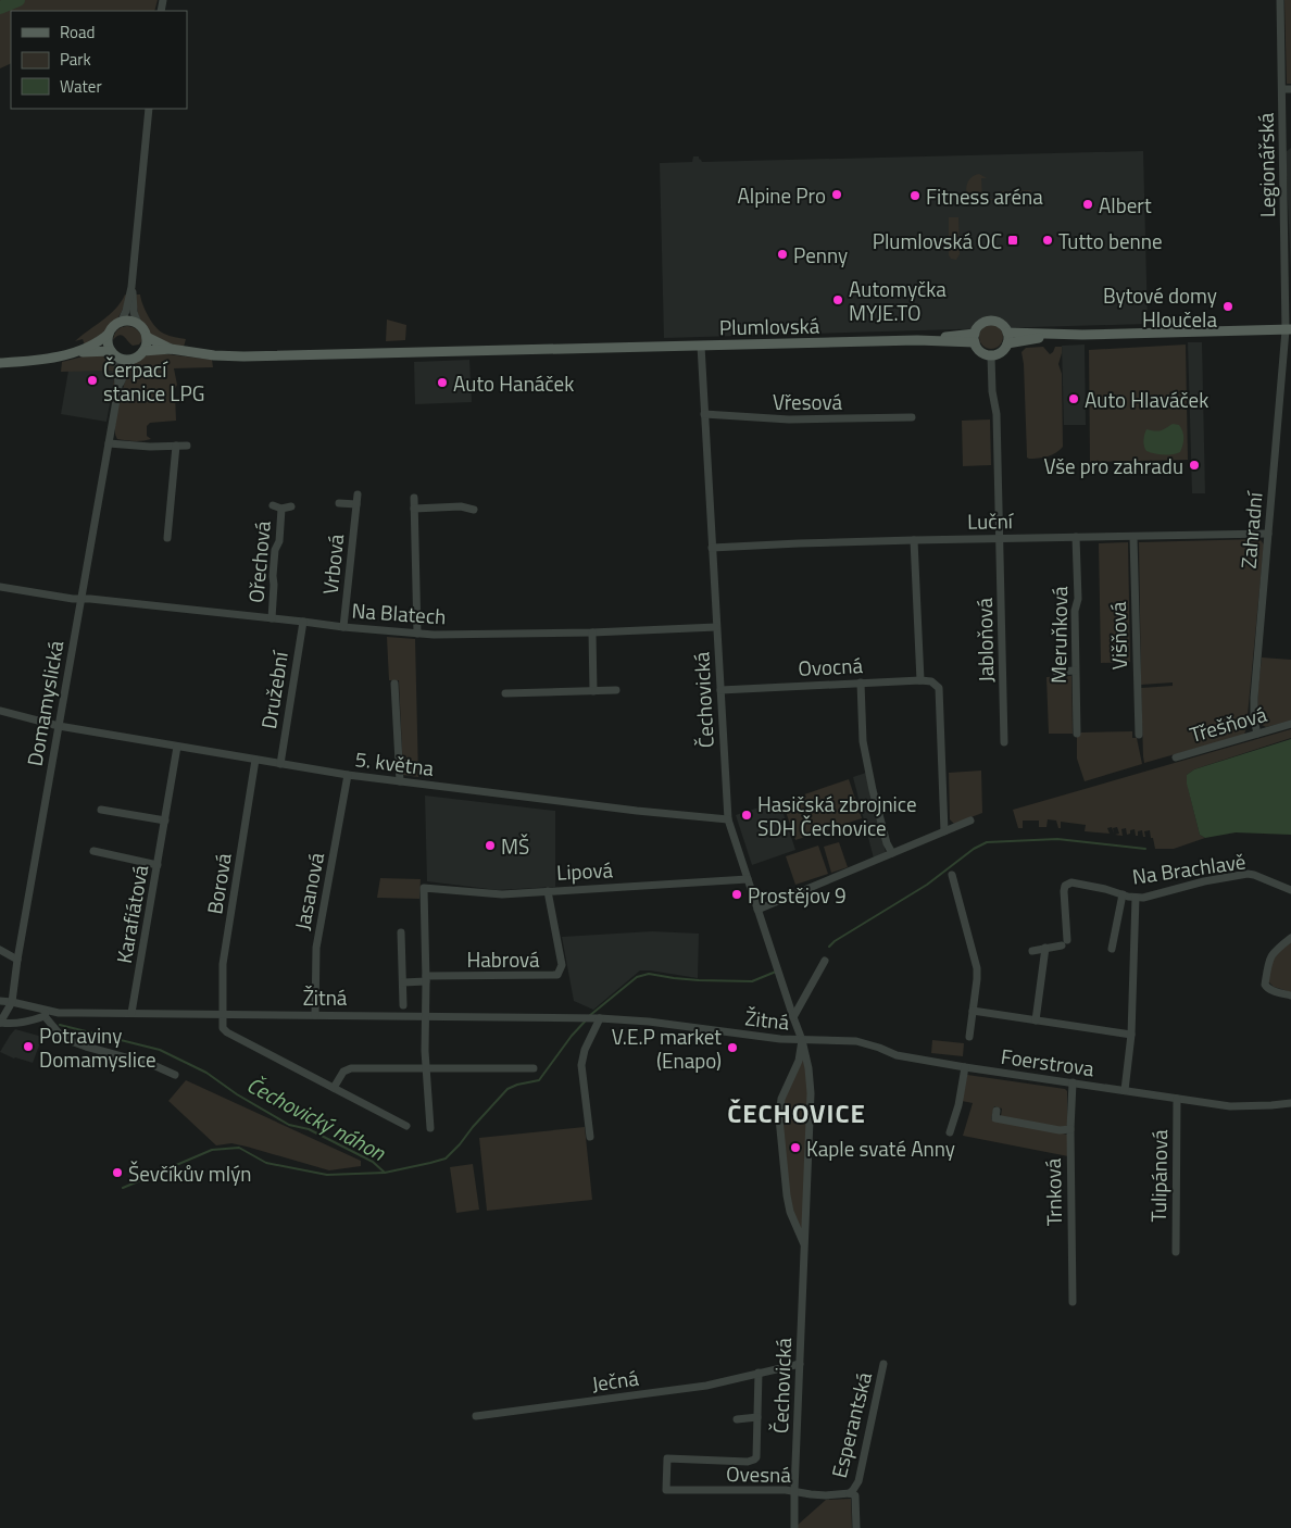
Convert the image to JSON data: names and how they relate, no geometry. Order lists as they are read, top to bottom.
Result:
{
  "streets": {
    "main road": ["Plumlovská"],
    "street": [
      "Legionářská",
      "Vřesová",
      "Luční",
      "Zahradní",
      "Ořechová",
      "Vrbová",
      "Na Blatech",
      "Meruňková",
      "Višňová",
      "Jabloňová",
      "Ovocná",
      "Družební",
      "Čechovická",
      "Domamyslická",
      "Třešňová",
      "5. května",
      "Na Brachlavě",
      "Lipová",
      "Borová",
      "Jasanová",
      "Karafiátová",
      "Habrová",
      "Žitná",
      "Foerstrova",
      "Tulipánová",
      "Trnková",
      "Ječná",
      "Esperantská",
      "Ovesná"
    ]
  },
  "crossings": [
    ["Legionářská", "Plumlovská"],
    ["Legionářská", "Zahradní"],
    ["Plumlovská", "Zahradní"],
    ["Plumlovská", "Čechovická"],
    ["Vřesová", "Čechovická"],
    ["Luční", "Zahradní"],
    ["Luční", "Meruňková"],
    ["Luční", "Višňová"],
    ["Luční", "Jabloňová"],
    ["Luční", "Čechovická"],
    ["Zahradní", "Třešňová"],
    ["Ořechová", "Na Blatech"],
    ["Vrbová", "Na Blatech"],
    ["Na Blatech", "Družební"],
    ["Na Blatech", "Čechovická"],
    ["Na Blatech", "Domamyslická"],
    ["Ovocná", "Čechovická"],
    ["Družební", "5. května"],
    ["Čechovická", "5. května"],
    ["Čechovická", "Lipová"],
    ["Čechovická", "Žitná"],
    ["Čechovická", "Foerstrova"],
    ["Čechovická", "Ječná"],
    ["Čechovická", "Ovesná"],
    ["Domamyslická", "5. května"],
    ["Domamyslická", "Žitná"],
    ["5. května", "Borová"],
    ["5. května", "Jasanová"],
    ["5. května", "Karafiátová"],
    ["Lipová", "Habrová"],
    ["Borová", "Žitná"],
    ["Jasanová", "Žitná"],
    ["Karafiátová", "Žitná"],
    ["Žitná", "Foerstrova"],
    ["Foerstrova", "Tulipánová"],
    ["Foerstrova", "Trnková"],
    ["Esperantská", "Ovesná"]
  ],
  "districts": ["ČECHOVICE"],
  "water": ["Čechovický náhon"],
  "places": {
    "other": [
      "Alpine Pro",
      "Fitness aréna",
      "Albert",
      "Tutto benne",
      "Penny",
      "Automyčka MYJE.TO",
      "Bytové domy Hloučela",
      "Čerpací stanice LPG",
      "Auto Hanáček",
      "Auto Hlaváček",
      "Vše pro zahradu",
      "Hasičská zbrojnice SDH Čechovice",
      "MŠ",
      "Prostějov 9",
      "Potraviny Domamyslice",
      "V.E.P market (Enapo)",
      "Kaple svaté Anny",
      "Ševčíkův mlýn"
    ],
    "transit": ["Plumlovská OC"]
  },
  "legend": ["Road", "Park", "Water"]
}
